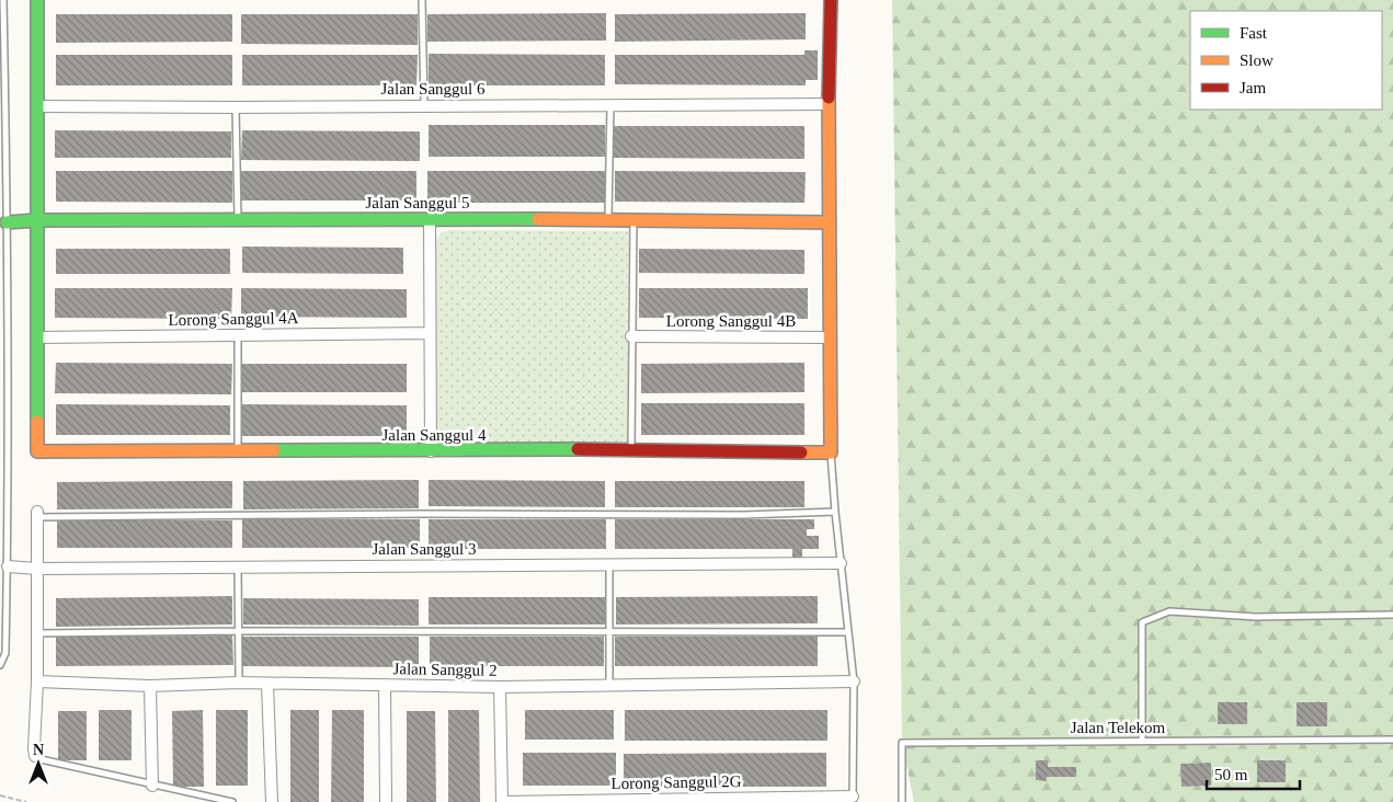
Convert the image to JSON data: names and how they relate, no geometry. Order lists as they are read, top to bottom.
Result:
{
  "streets": {
    "street": [
      "Jalan Sanggul 6",
      "Jalan Sanggul 5",
      "Lorong Sanggul 4A",
      "Lorong Sanggul 4B",
      "Jalan Sanggul 4",
      "Jalan Sanggul 3",
      "Jalan Sanggul 2",
      "Lorong Sanggul 2G"
    ],
    "lane": ["Jalan Telekom"]
  },
  "crossings": [
    ["Lorong Sanggul 4A", "Jalan Sanggul 4"]
  ],
  "legend": ["Fast", "Slow", "Jam"],
  "scale_bar": "50 m",
  "north": "top"
}
